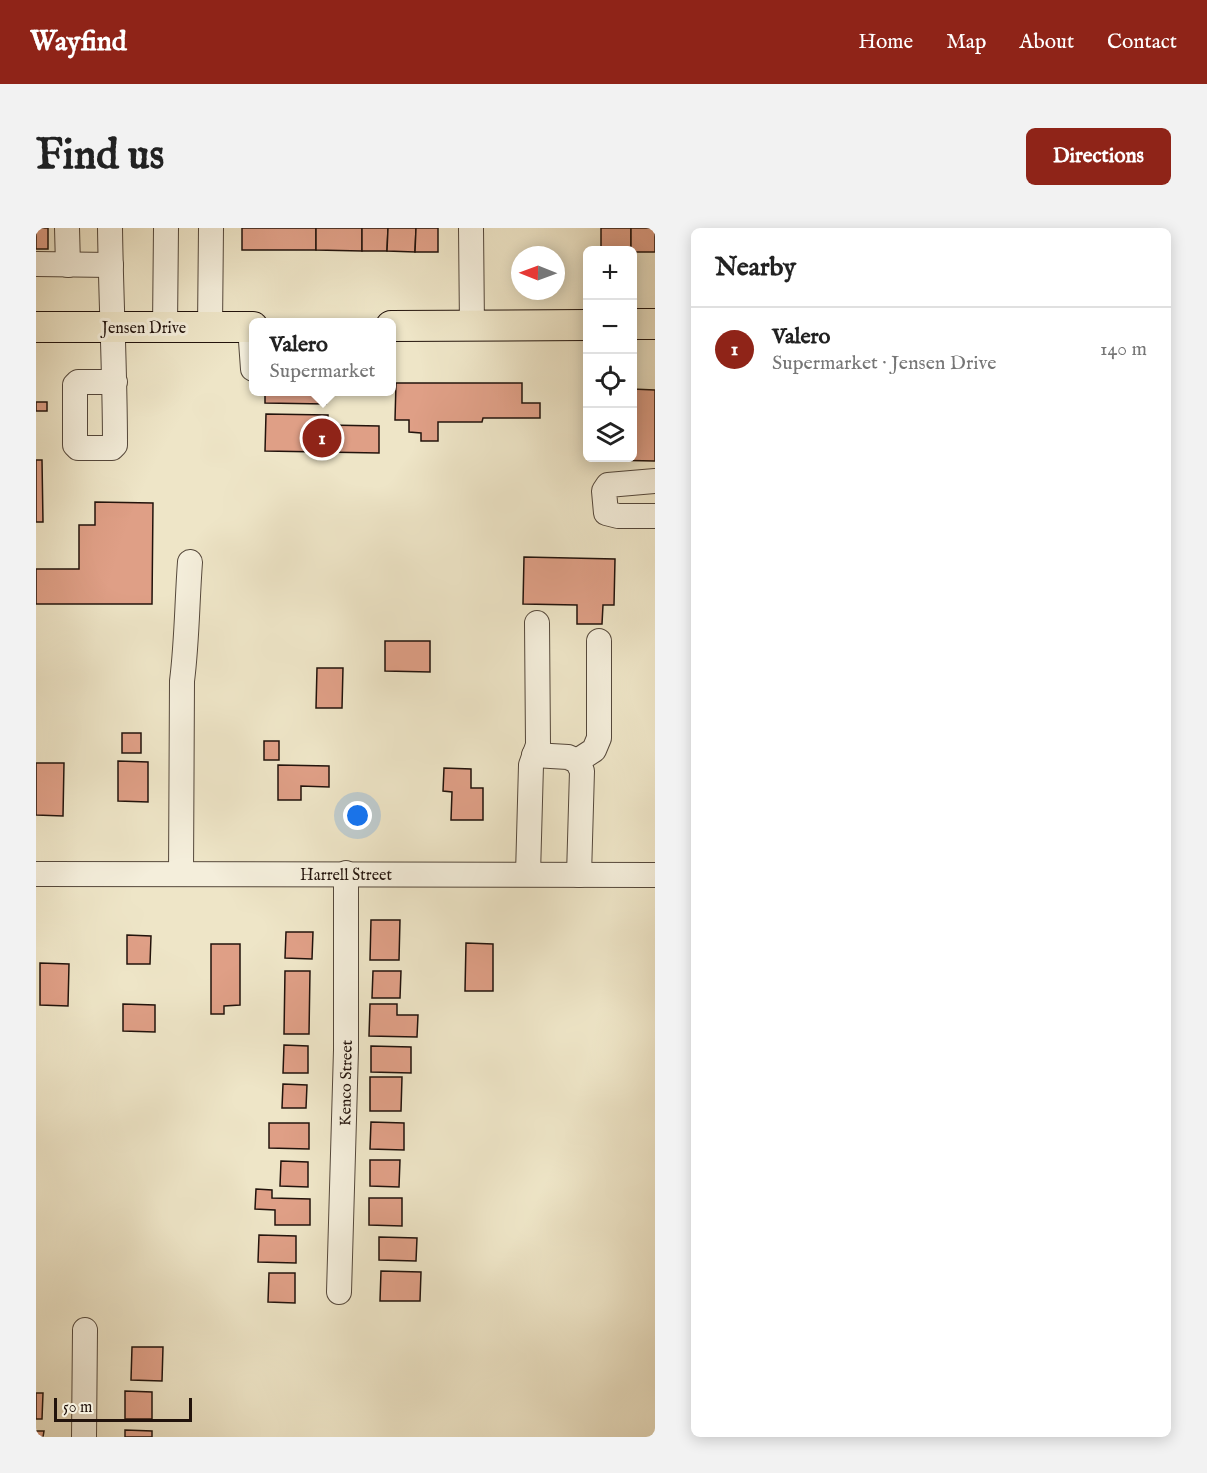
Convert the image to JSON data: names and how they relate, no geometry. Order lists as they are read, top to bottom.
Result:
{
  "streets": {
    "main road": ["Jensen Drive"],
    "street": ["Harrell Street", "Kenco Street"]
  },
  "crossings": [
    ["Harrell Street", "Kenco Street"]
  ],
  "scale_bar": "50 m",
  "north": "left",
  "page": {
    "header": "Wayfind",
    "nav": [
      "Home",
      "Map",
      "About",
      "Contact"
    ],
    "buttons": "Directions",
    "title": "Find us",
    "heading": "Nearby",
    "map_buttons": ["+", "−"],
    "list": [
      {
        "mark": "1",
        "name": "Valero",
        "note": "Supermarket · Jensen Drive",
        "value": "140 m"
      }
    ],
    "popup": ["Valero", "Supermarket"],
    "pins": "1",
    "scale": "50 m"
  }
}
